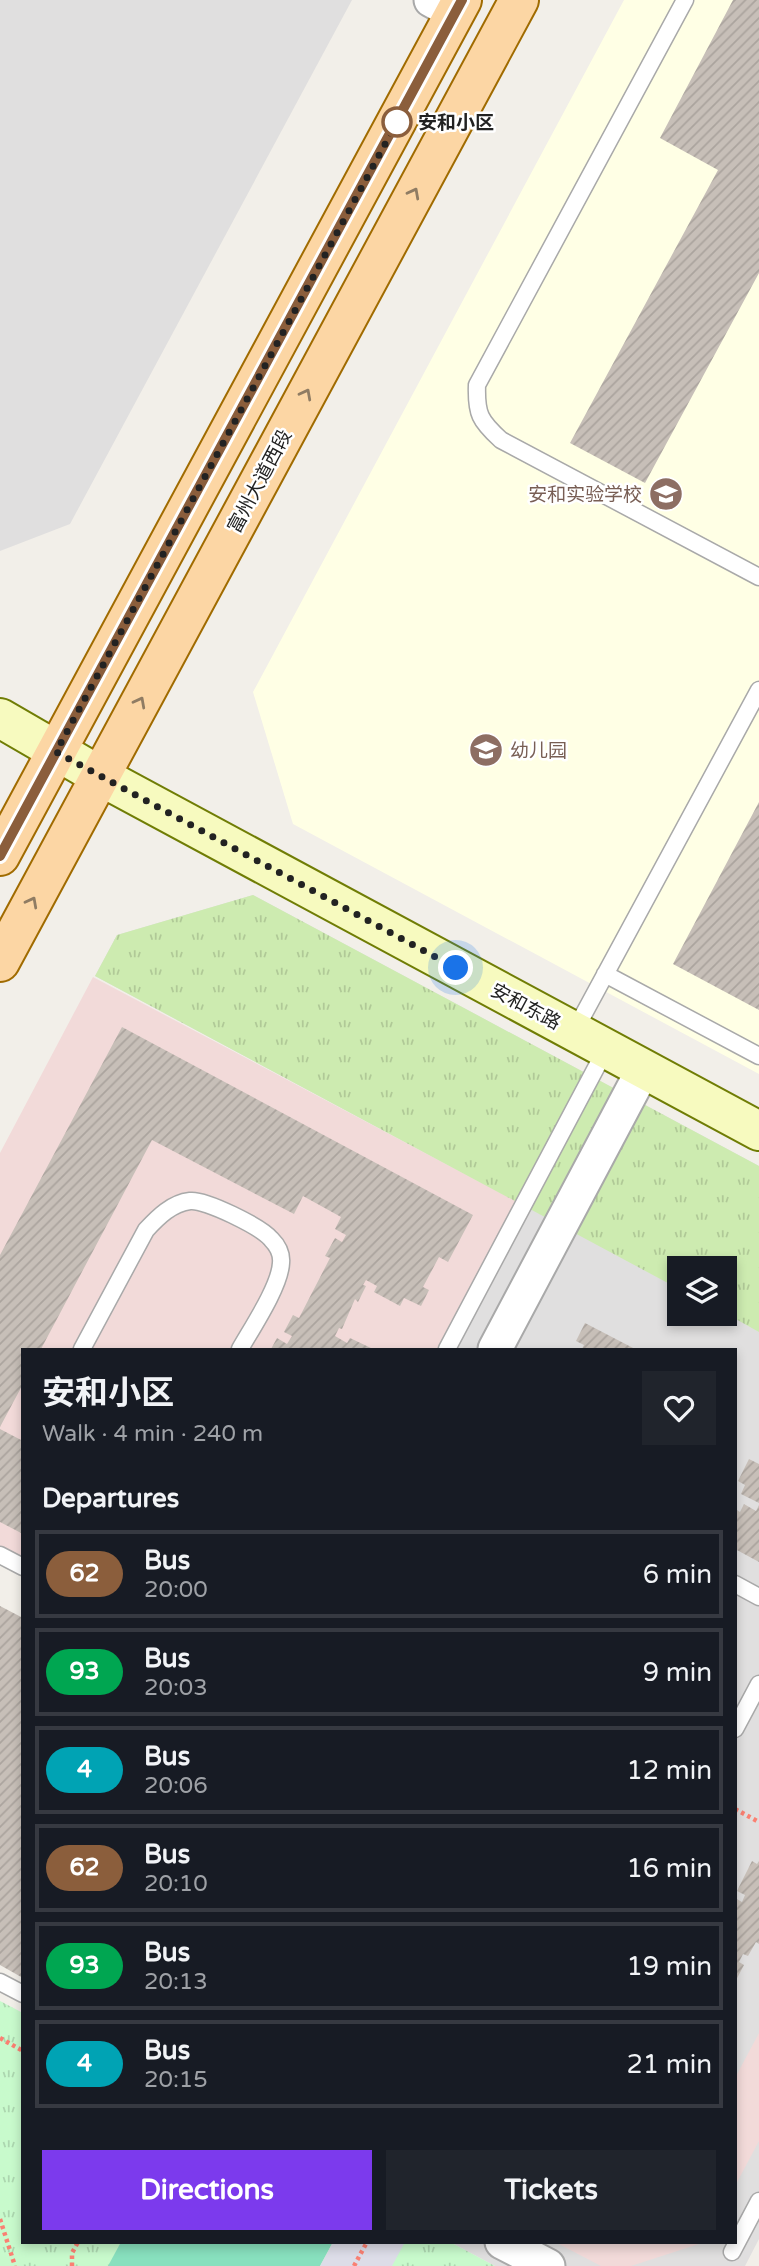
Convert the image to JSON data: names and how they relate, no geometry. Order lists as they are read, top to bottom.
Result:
{
  "streets": {
    "main road": ["富州大道西段"],
    "street": ["安和东路"]
  },
  "crossings": [
    ["富州大道西段", "安和东路"]
  ],
  "places": {
    "other": ["安和小区"],
    "school or university": ["安和实验学校", "幼儿园"]
  },
  "lines": ["bus line 62"],
  "page": {
    "heading": [
      ["安和小区", "Walk · 4 min · 240 m"],
      "Departures"
    ],
    "list": [
      {
        "mark": "62",
        "name": "Bus",
        "note": "20:00",
        "value": "6 min"
      },
      {
        "mark": "93",
        "name": "Bus",
        "note": "20:03",
        "value": "9 min"
      },
      {
        "mark": "4",
        "name": "Bus",
        "note": "20:06",
        "value": "12 min"
      },
      {
        "mark": "62",
        "name": "Bus",
        "note": "20:10",
        "value": "16 min"
      },
      {
        "mark": "93",
        "name": "Bus",
        "note": "20:13",
        "value": "19 min"
      },
      {
        "mark": "4",
        "name": "Bus",
        "note": "20:15",
        "value": "21 min"
      }
    ],
    "buttons": ["Directions", "Tickets"]
  }
}
